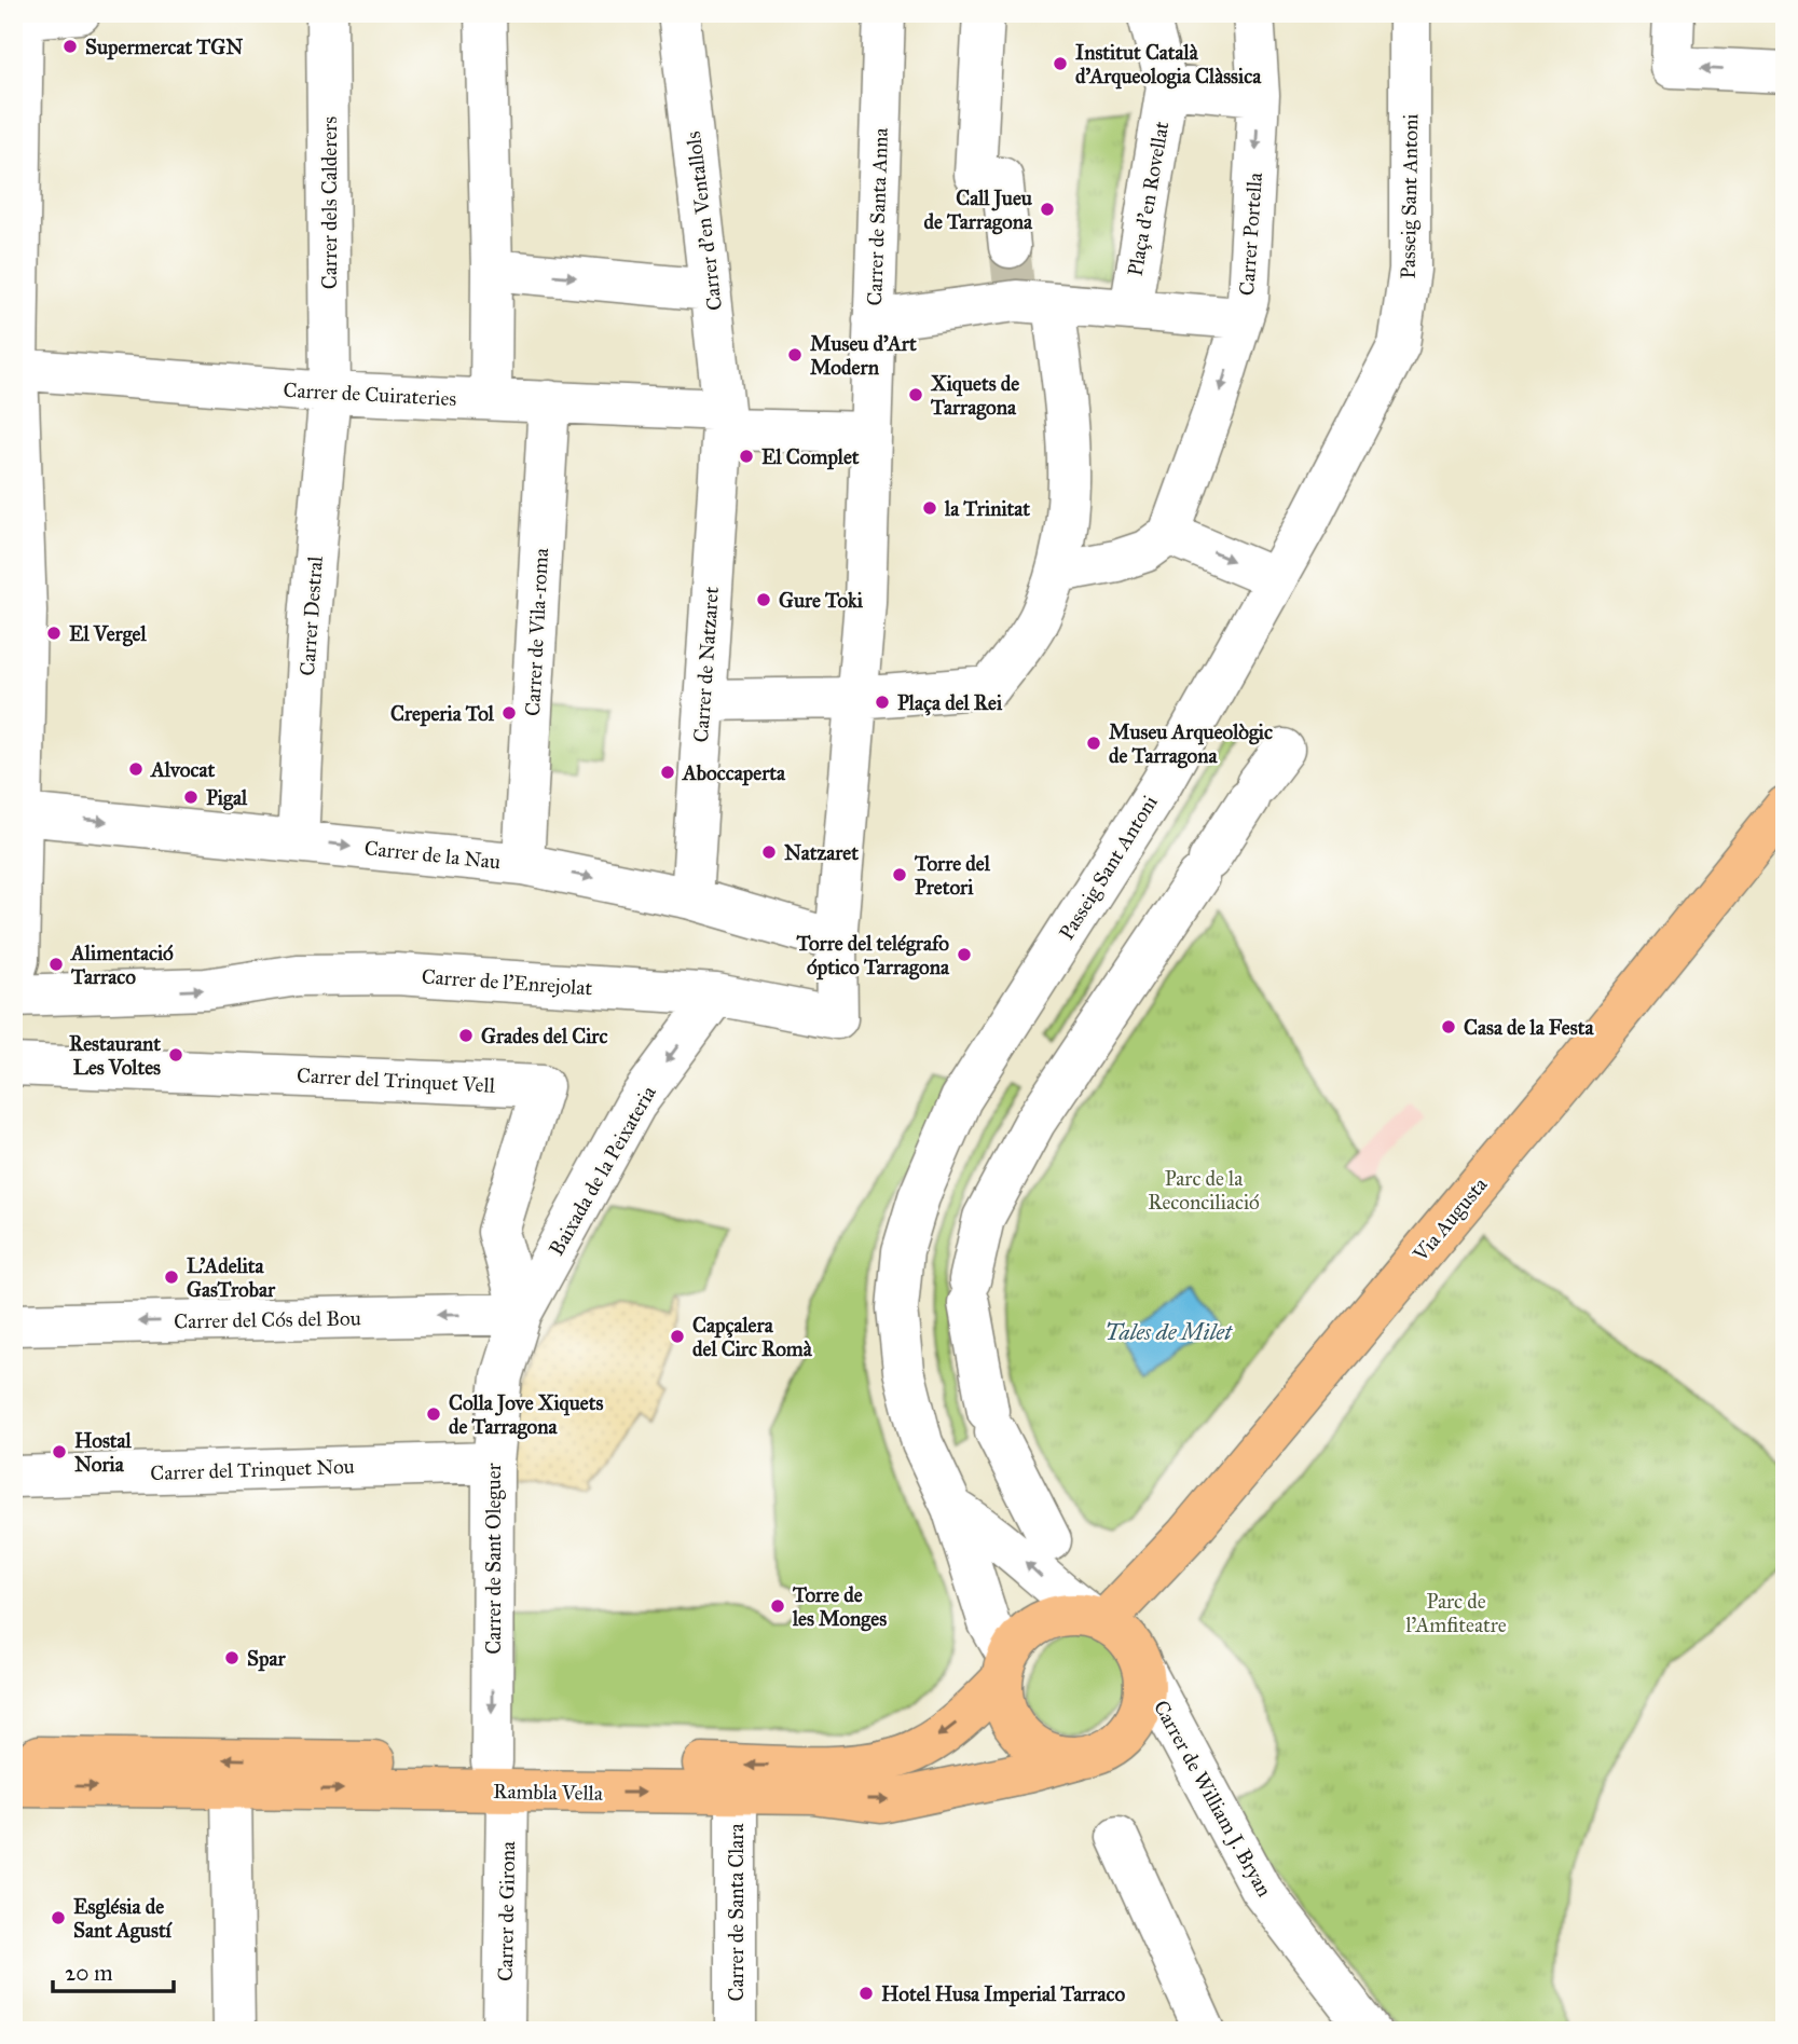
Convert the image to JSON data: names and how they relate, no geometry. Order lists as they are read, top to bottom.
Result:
{
  "streets": {
    "main road": ["Via Augusta", "Rambla Vella"],
    "street": [
      "Passeig Sant Antoni",
      "Plaça d'en Rovellat",
      "Carrer dels Calderers",
      "Carrer de Santa Anna",
      "Carrer d'en Ventallols",
      "Carrer Portella",
      "Carrer de Cuirateries",
      "Carrer Destral",
      "Carrer de Vila-roma",
      "Carrer de Natzaret",
      "Carrer de la Nau",
      "Carrer de l'Enrejolat",
      "Carrer del Trinquet Vell",
      "Baixada de la Peixateria",
      "Carrer del Cós del Bou",
      "Carrer del Trinquet Nou",
      "Carrer de Sant Oleguer",
      "Carrer de William J. Bryan",
      "Carrer de Girona",
      "Carrer de Santa Clara"
    ]
  },
  "crossings": [
    ["Passeig Sant Antoni", "Via Augusta"],
    ["Passeig Sant Antoni", "Rambla Vella"],
    ["Passeig Sant Antoni", "Carrer de William J. Bryan"],
    ["Carrer dels Calderers", "Carrer de Cuirateries"],
    ["Carrer dels Calderers", "Carrer Destral"],
    ["Carrer de Santa Anna", "Carrer de Cuirateries"],
    ["Carrer d'en Ventallols", "Carrer de Cuirateries"],
    ["Carrer d'en Ventallols", "Carrer de Natzaret"],
    ["Carrer de Cuirateries", "Carrer Destral"],
    ["Carrer de Cuirateries", "Carrer de Vila-roma"],
    ["Carrer de Cuirateries", "Carrer de Natzaret"],
    ["Carrer Destral", "Carrer de la Nau"],
    ["Carrer de Vila-roma", "Carrer de la Nau"],
    ["Carrer de Natzaret", "Carrer de la Nau"],
    ["Carrer de l'Enrejolat", "Baixada de la Peixateria"],
    ["Carrer del Trinquet Vell", "Baixada de la Peixateria"],
    ["Carrer del Trinquet Vell", "Carrer del Cós del Bou"],
    ["Carrer del Trinquet Vell", "Carrer de Sant Oleguer"],
    ["Baixada de la Peixateria", "Carrer del Cós del Bou"],
    ["Baixada de la Peixateria", "Carrer de Sant Oleguer"],
    ["Via Augusta", "Rambla Vella"],
    ["Via Augusta", "Carrer de William J. Bryan"],
    ["Carrer del Cós del Bou", "Carrer de Sant Oleguer"],
    ["Carrer del Trinquet Nou", "Carrer de Sant Oleguer"],
    ["Carrer de Sant Oleguer", "Rambla Vella"],
    ["Carrer de Sant Oleguer", "Carrer de Girona"],
    ["Rambla Vella", "Carrer de William J. Bryan"],
    ["Rambla Vella", "Carrer de Girona"],
    ["Rambla Vella", "Carrer de Santa Clara"]
  ],
  "one_way": [
    "Carrer de la Nau",
    "Baixada de la Peixateria",
    "Carrer del Cós del Bou",
    "Carrer de Sant Oleguer"
  ],
  "water": ["Tales de Milet"],
  "parks": ["Parc de la Reconciliació", "Parc de l'Amfiteatre"],
  "places": [
    "Supermercat TGN",
    "Institut Català d'Arqueologia Clàssica",
    "Call Jueu de Tarragona",
    "Museu d'Art Modern",
    "Xiquets de Tarragona",
    "El Complet",
    "la Trinitat",
    "Gure Toki",
    "El Vergel",
    "Plaça del Rei",
    "Creperia Tol",
    "Museu Arqueològic de Tarragona",
    "Alvocat",
    "Aboccaperta",
    "Pigal",
    "Natzaret",
    "Torre del Pretori",
    "Torre del telégrafo óptico Tarragona",
    "Alimentació Tarraco",
    "Casa de la Festa",
    "Grades del Circ",
    "Restaurant Les Voltes",
    "L'Adelita GasTrobar",
    "Capçalera del Circ Romà",
    "Colla Jove Xiquets de Tarragona",
    "Hostal Noria",
    "Torre de les Monges",
    "Spar",
    "Església de Sant Agustí",
    "Hotel Husa Imperial Tarraco"
  ],
  "scale_bar": "20 m"
}
